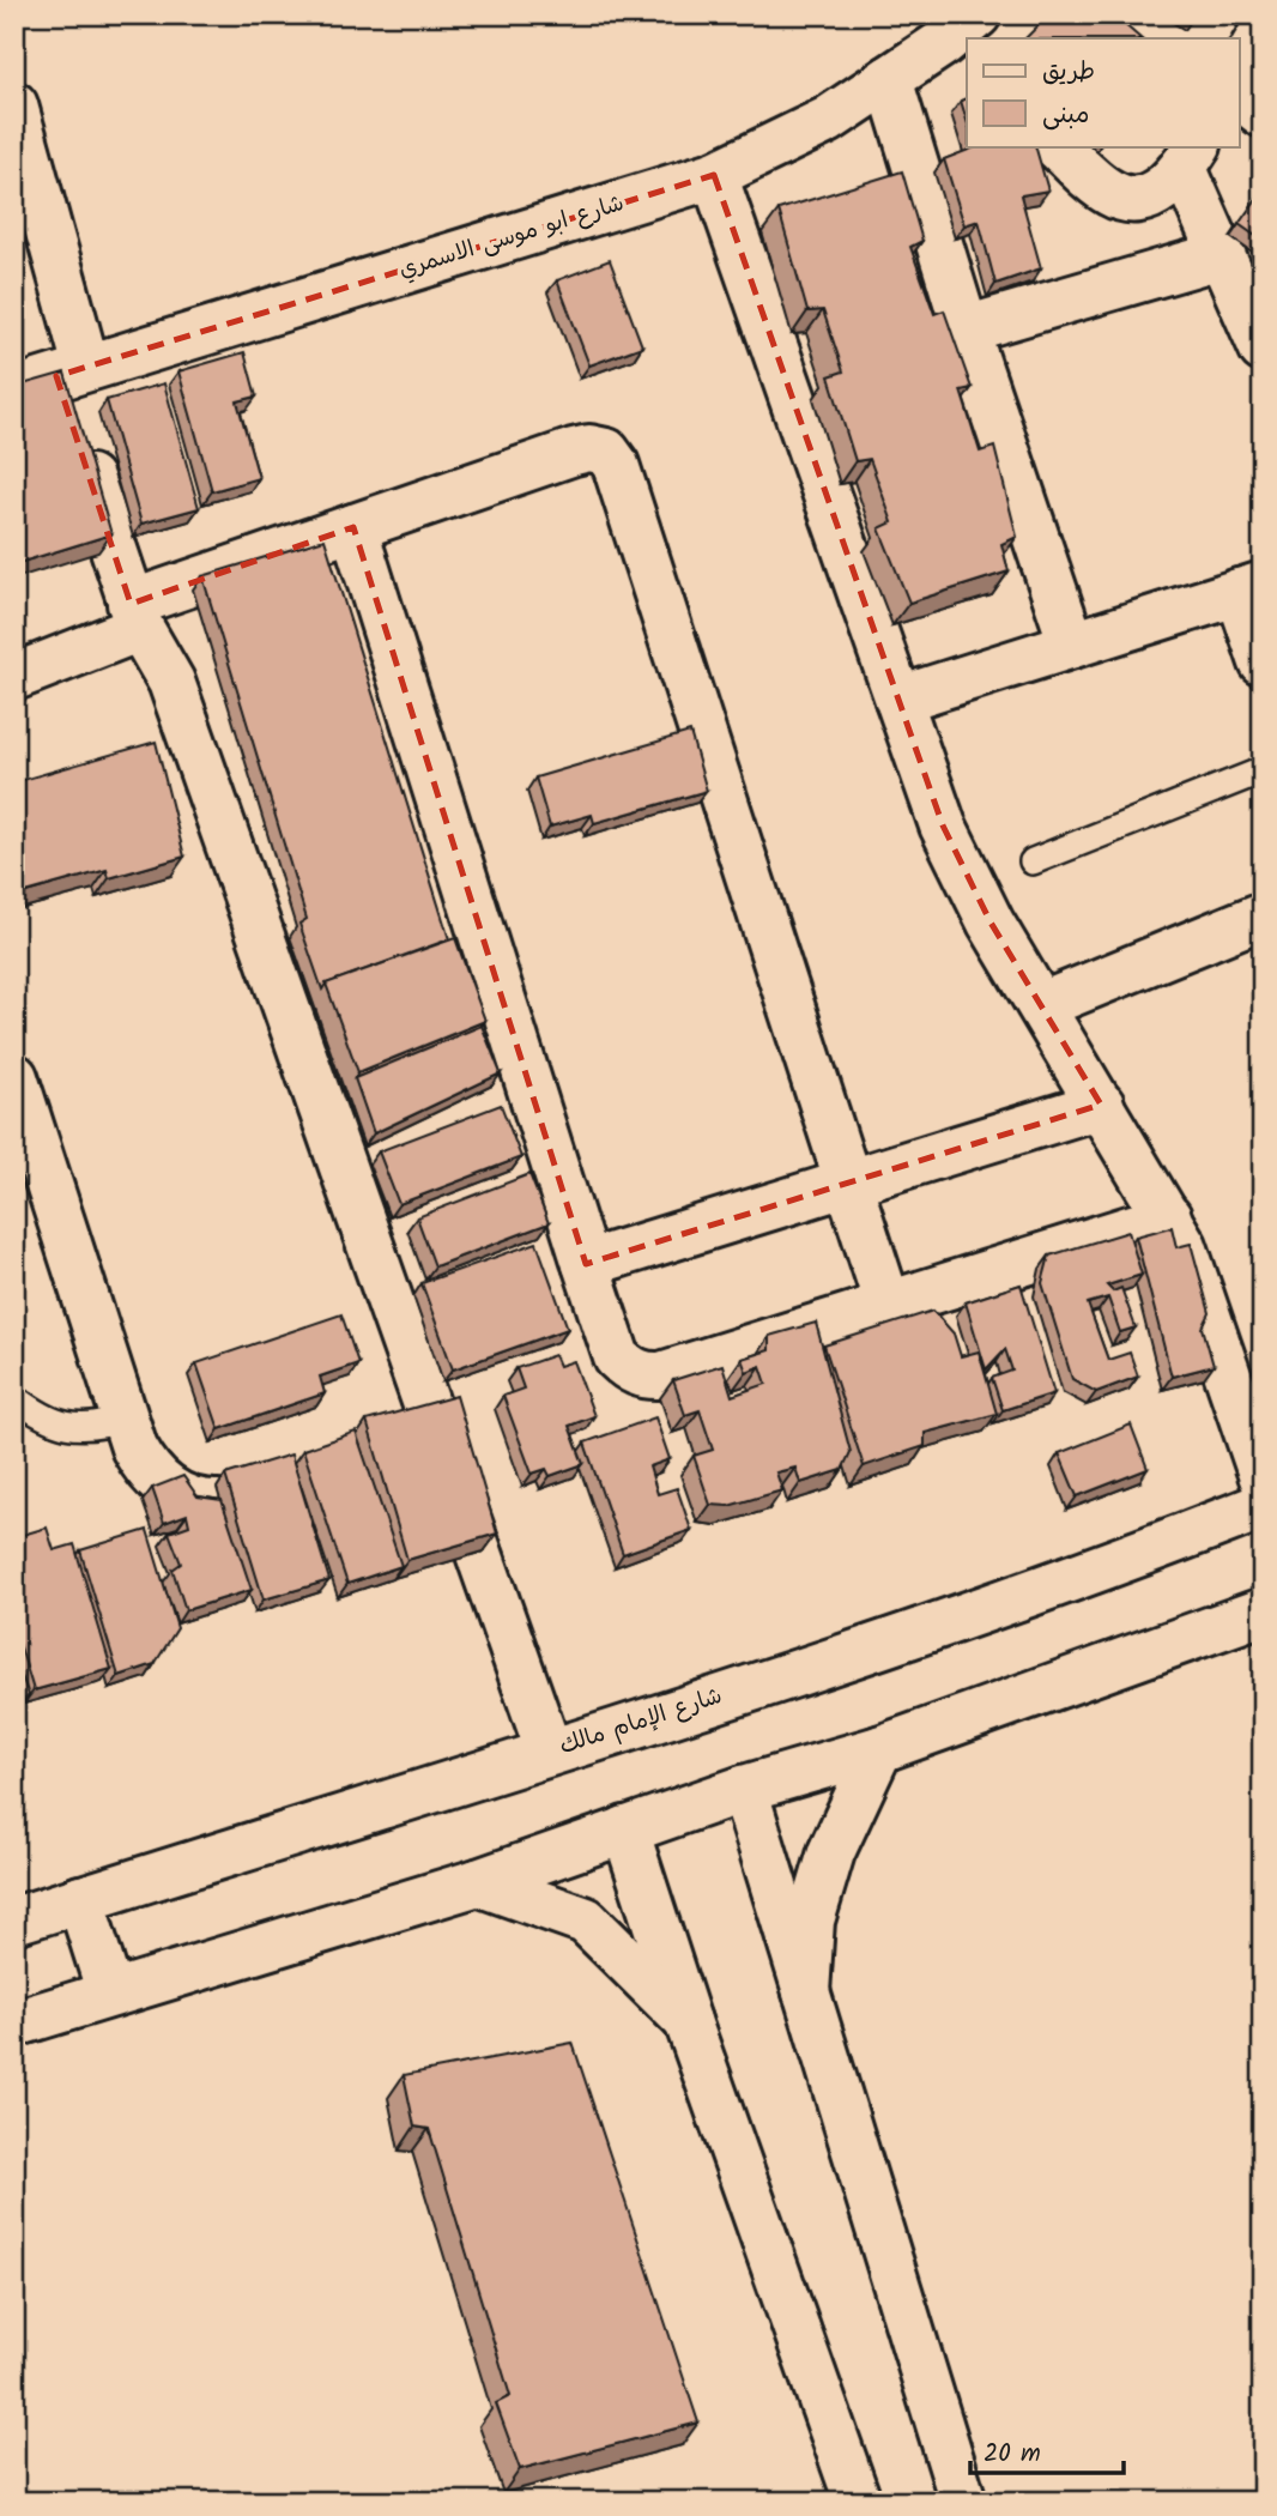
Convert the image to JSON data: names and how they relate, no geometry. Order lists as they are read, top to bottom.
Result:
{
  "streets": {
    "street": ["شارع ابو موسى الاسمري", "شارع الإمام مالك"]
  },
  "legend": ["طريق", "مبنى"],
  "scale_bar": "20 m"
}
